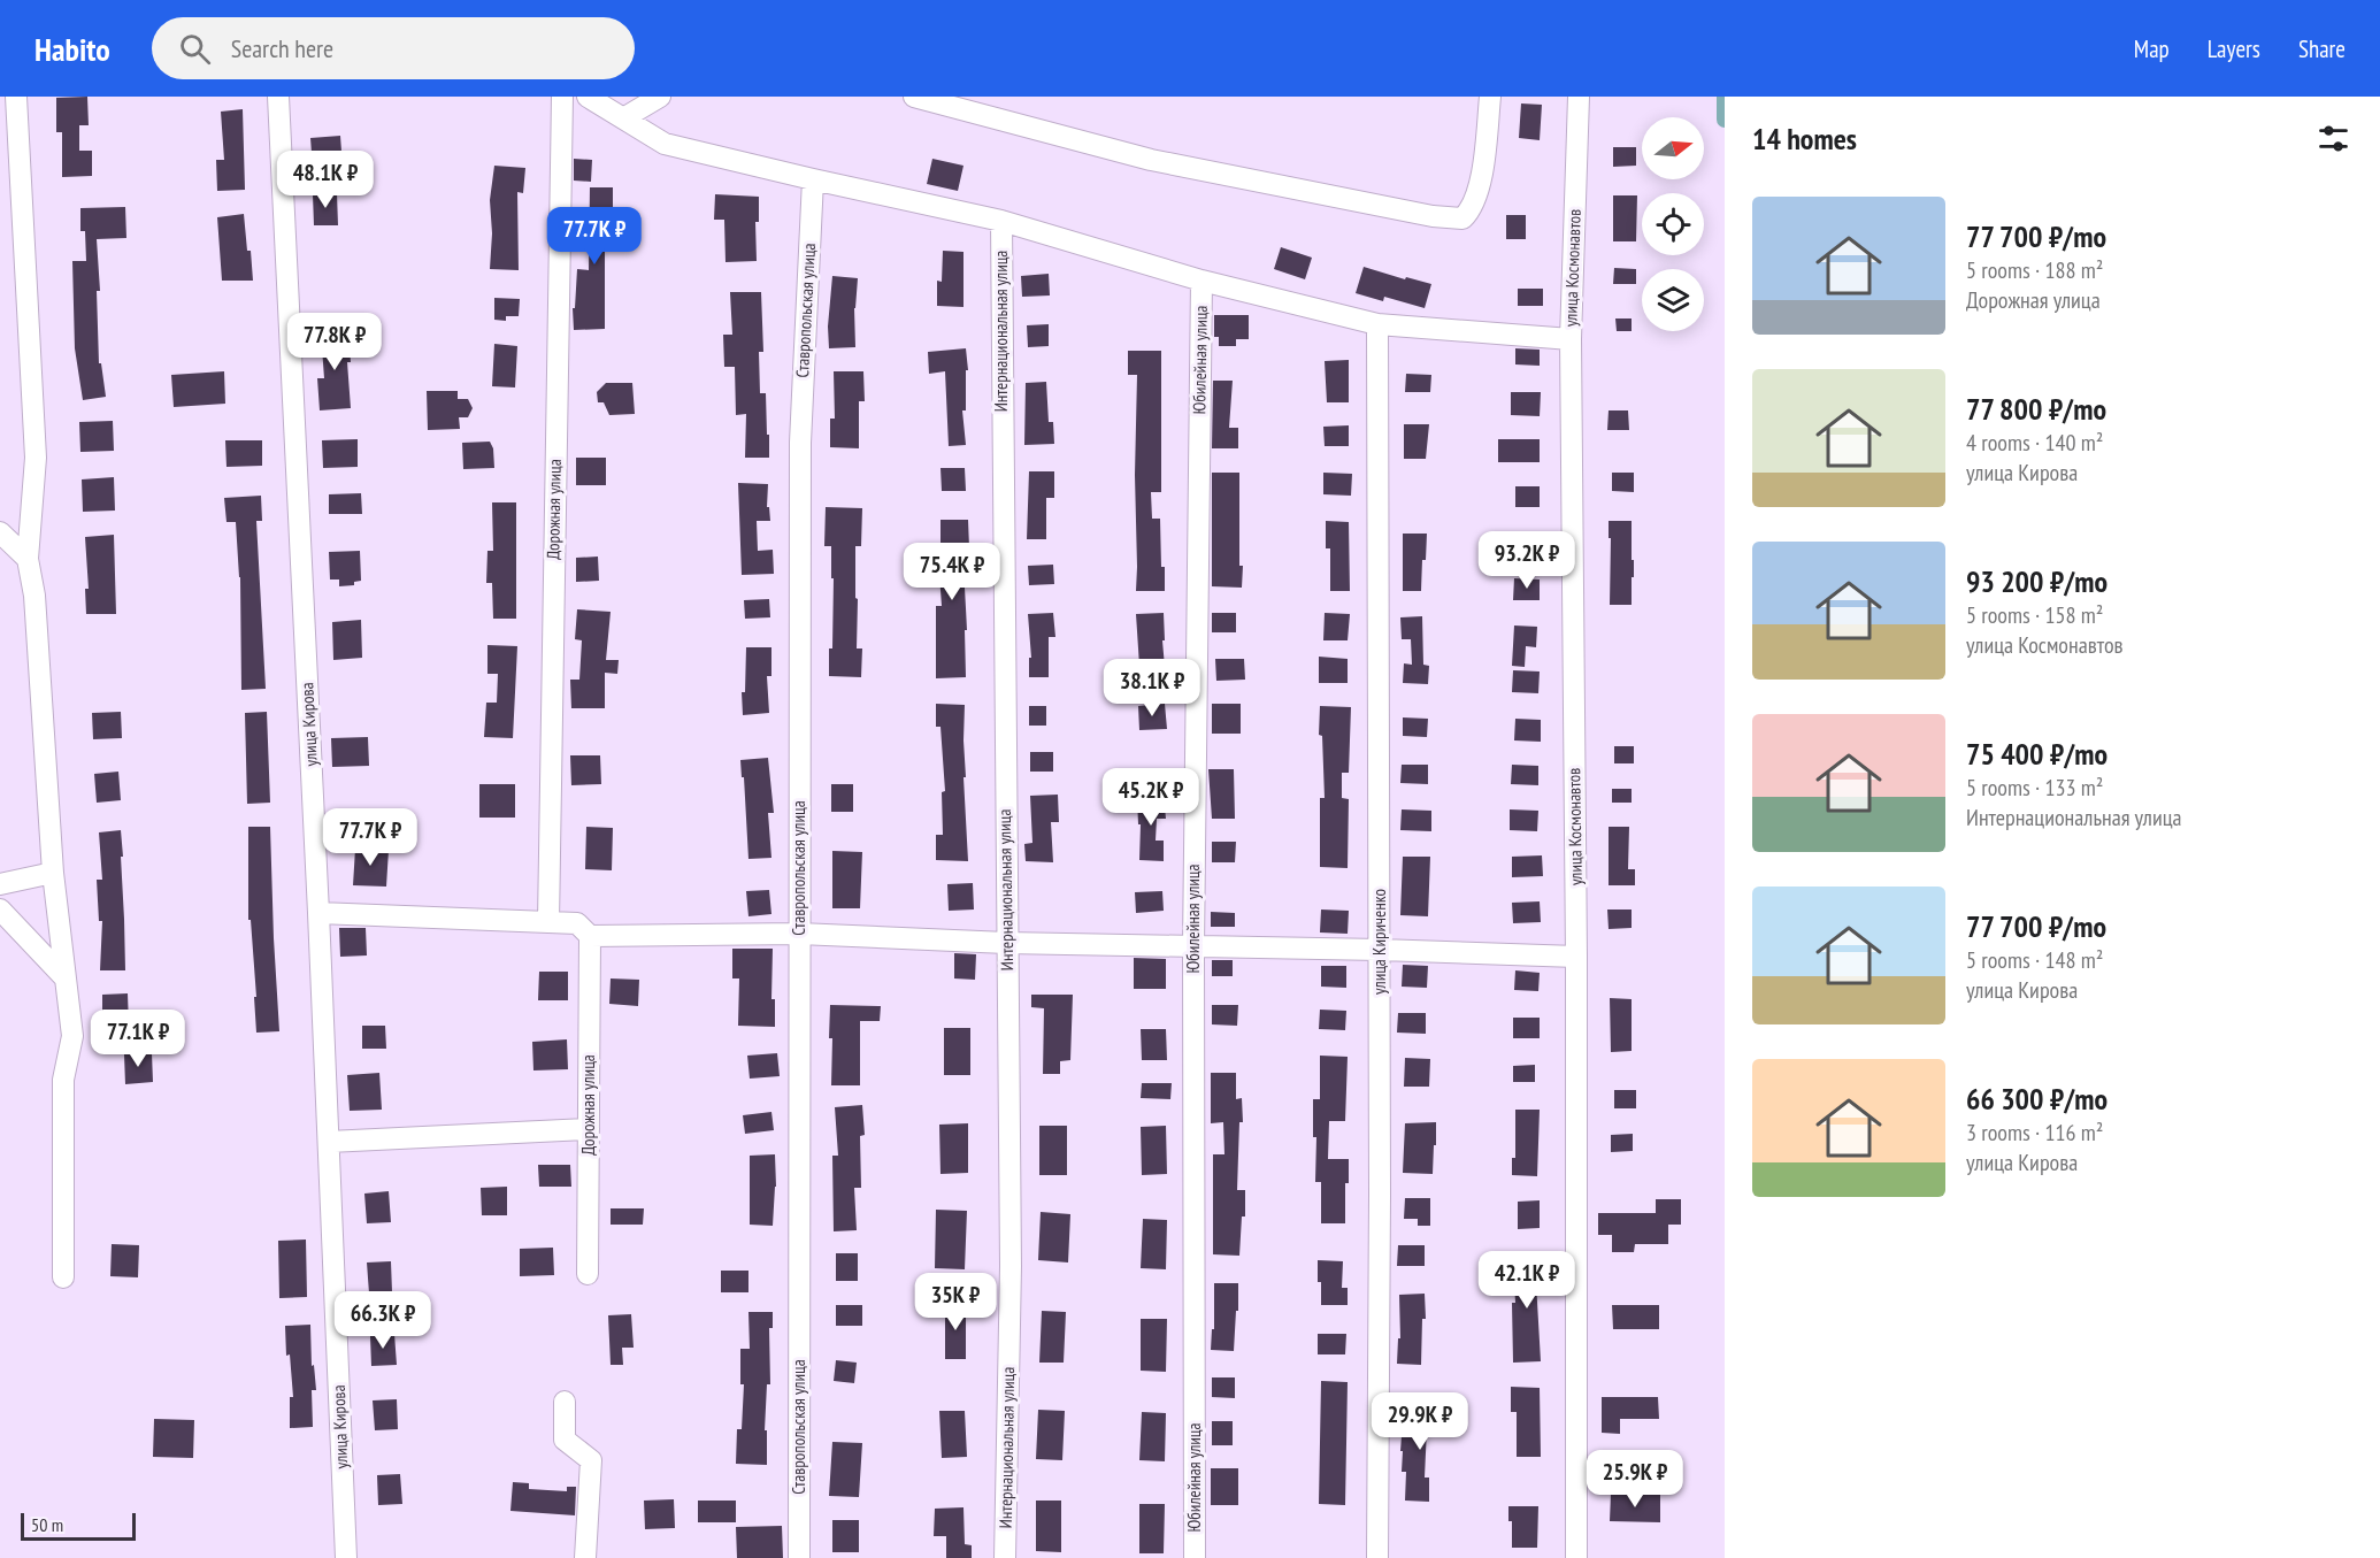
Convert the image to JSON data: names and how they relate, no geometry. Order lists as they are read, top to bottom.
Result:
{
  "streets": {
    "street": [
      "улица Космонавтов",
      "Ставропольская улица",
      "Интернациональная улица",
      "Юбилейная улица",
      "Дорожная улица",
      "улица Кирова",
      "улица Кириченко"
    ]
  },
  "scale_bar": "50 m",
  "north": "right",
  "page": {
    "header": "Habito",
    "search": "Search here",
    "nav": ["Map", "Layers", "Share"],
    "heading": "14 homes",
    "price": [
      "48.1K ₽",
      "77.7K ₽",
      "77.8K ₽",
      "93.2K ₽",
      "75.4K ₽",
      "38.1K ₽",
      "45.2K ₽",
      "77.7K ₽",
      "77.1K ₽",
      "42.1K ₽",
      "35K ₽",
      "66.3K ₽",
      "29.9K ₽",
      "25.9K ₽"
    ],
    "list": [
      {
        "name": "77 700 ₽/mo",
        "note": "5 rooms · 188 m² · Дорожная улица"
      },
      {
        "name": "77 800 ₽/mo",
        "note": "4 rooms · 140 m² · улица Кирова"
      },
      {
        "name": "93 200 ₽/mo",
        "note": "5 rooms · 158 m² · улица Космонавтов"
      },
      {
        "name": "75 400 ₽/mo",
        "note": "5 rooms · 133 m² · Интернациональная улица"
      },
      {
        "name": "77 700 ₽/mo",
        "note": "5 rooms · 148 m² · улица Кирова"
      },
      {
        "name": "66 300 ₽/mo",
        "note": "3 rooms · 116 m² · улица Кирова"
      }
    ],
    "scale": "50 m"
  }
}
